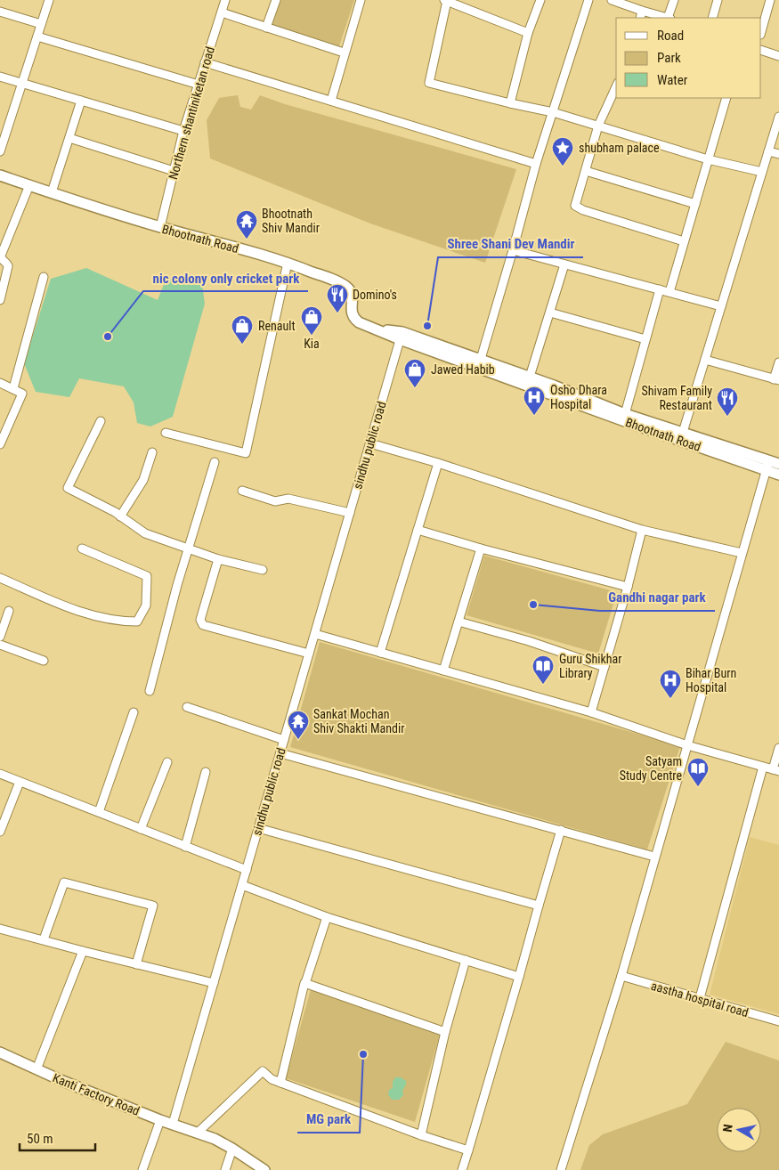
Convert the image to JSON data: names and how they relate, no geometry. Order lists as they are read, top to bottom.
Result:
{
  "streets": {
    "street": [
      "Northern shantiniketan road",
      "Bhootnath Road",
      "sindhu public road",
      "aastha hospital road",
      "Kanti Factory Road"
    ]
  },
  "crossings": [
    ["Northern shantiniketan road", "Bhootnath Road"],
    ["Bhootnath Road", "sindhu public road"],
    ["sindhu public road", "Kanti Factory Road"]
  ],
  "places": {
    "place": ["shubham palace"],
    "temple": ["Bhootnath Shiv Mandir", "Sankat Mochan Shiv Shakti Mandir"],
    "restaurant": ["Domino's", "Shivam Family Restaurant"],
    "other": [
      "Shree Shani Dev Mandir",
      "nic colony only cricket park",
      "Gandhi nagar park",
      "MG park"
    ],
    "shop": ["Kia", "Renault", "Jawed Habib"],
    "hospital": ["Osho Dhara Hospital", "Bihar Burn Hospital"],
    "library": ["Guru Shikhar Library", "Satyam Study Centre"]
  },
  "legend": ["Road", "Park", "Water"],
  "scale_bar": "50 m",
  "north": "left"
}
